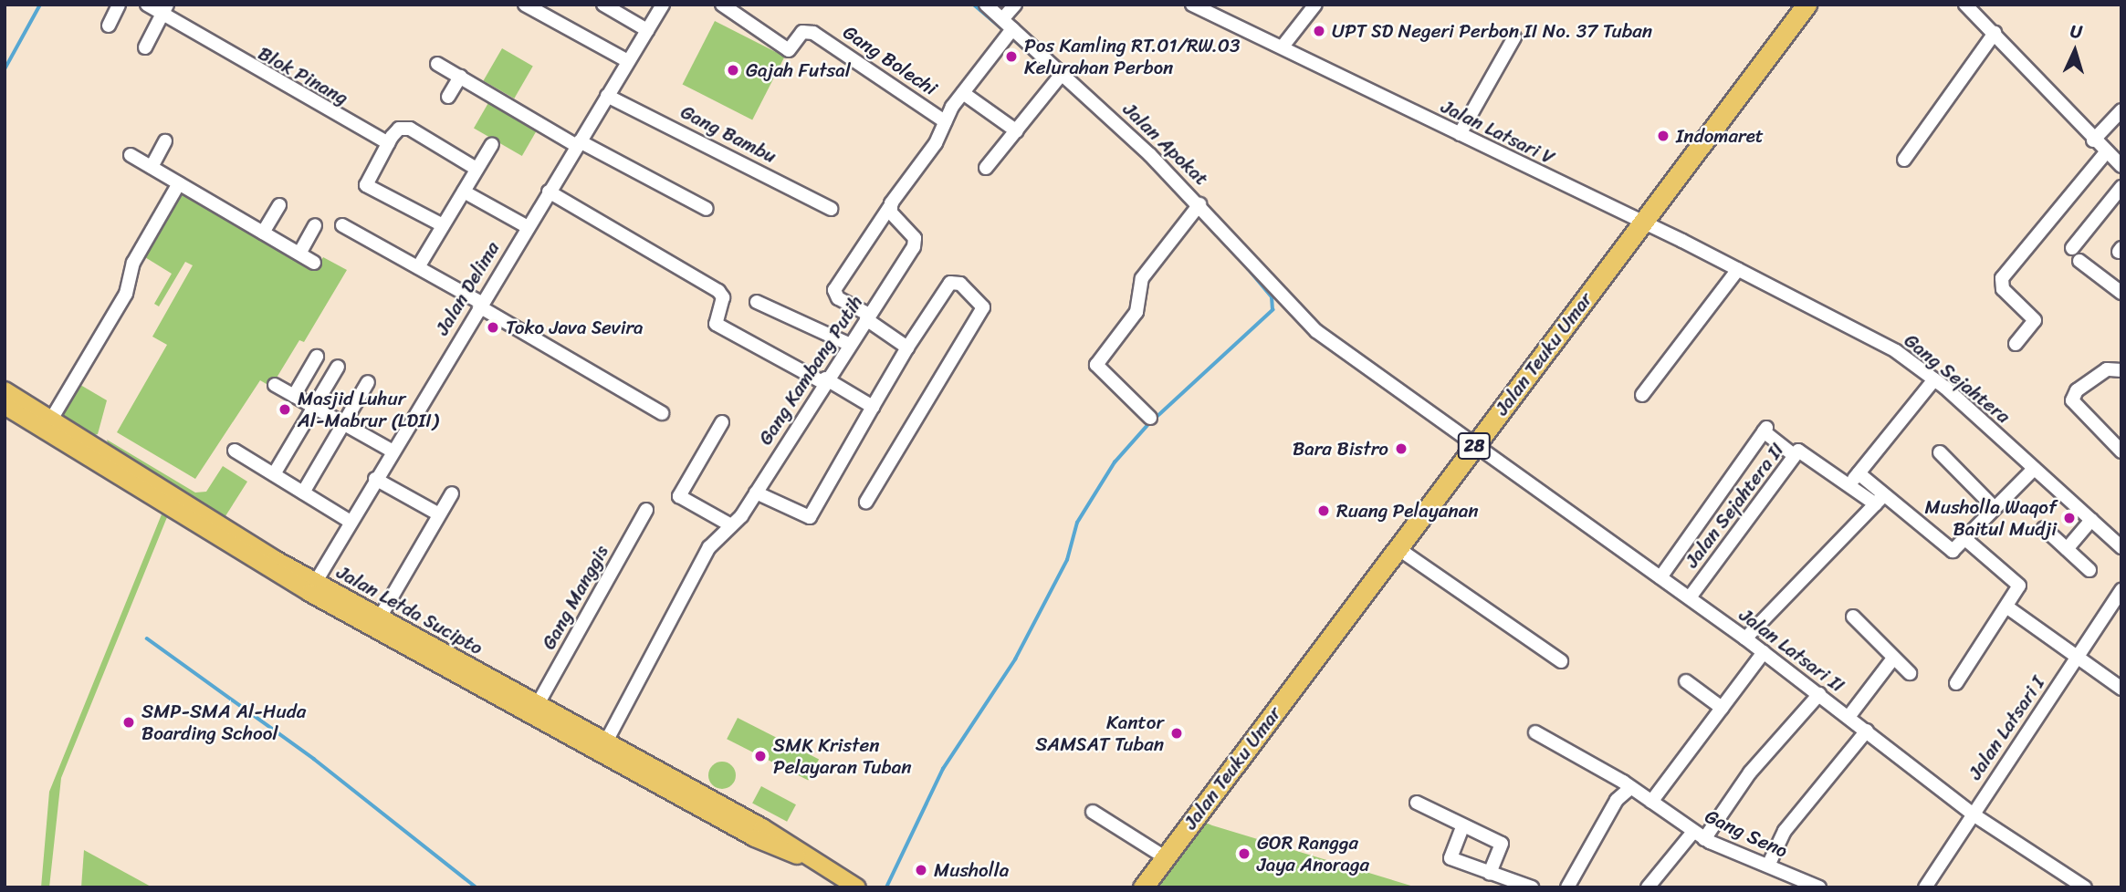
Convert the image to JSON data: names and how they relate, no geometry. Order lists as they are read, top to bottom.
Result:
{
  "streets": {
    "highway": ["Jalan Teuku Umar", "28"],
    "main road": ["Jalan Letda Sucipto"],
    "street": [
      "Gang Bolechi",
      "Blok Pinang",
      "Jalan Latsari V",
      "Gang Bambu",
      "Jalan Apokat",
      "Jalan Delima",
      "Gang Kambang Putih",
      "Gang Sejahtera",
      "Jalan Sejahtera II",
      "Gang Manggis",
      "Jalan Latsari II",
      "Jalan Latsari I",
      "Gang Seno"
    ]
  },
  "crossings": [
    ["Jalan Latsari V", "Jalan Teuku Umar"],
    ["Jalan Latsari V", "Gang Sejahtera"],
    ["Gang Bambu", "Jalan Delima"],
    ["Jalan Apokat", "Jalan Teuku Umar"],
    ["Jalan Apokat", "Jalan Latsari II"],
    ["Jalan Delima", "Jalan Letda Sucipto"],
    ["Jalan Teuku Umar", "Gang Sejahtera"],
    ["Jalan Teuku Umar", "Jalan Latsari II"],
    ["Gang Kambang Putih", "Jalan Letda Sucipto"],
    ["Jalan Sejahtera II", "Jalan Latsari II"],
    ["Gang Manggis", "Jalan Letda Sucipto"],
    ["Jalan Latsari II", "Jalan Latsari I"]
  ],
  "places": [
    "UPT SD Negeri Perbon II No. 37 Tuban",
    "Pos Kamling RT.01/RW.03 Kelurahan Perbon",
    "Gajah Futsal",
    "Indomaret",
    "Toko Java Sevira",
    "Masjid Luhur Al-Mabrur (LDII)",
    "Bara Bistro",
    "Ruang Pelayanan",
    "Musholla Waqof Baitul Mudji",
    "SMP-SMA Al-Huda Boarding School",
    "Kantor SAMSAT Tuban",
    "SMK Kristen Pelayaran Tuban",
    "GOR Rangga Jaya Anoraga",
    "Musholla"
  ],
  "north": "top"
}
